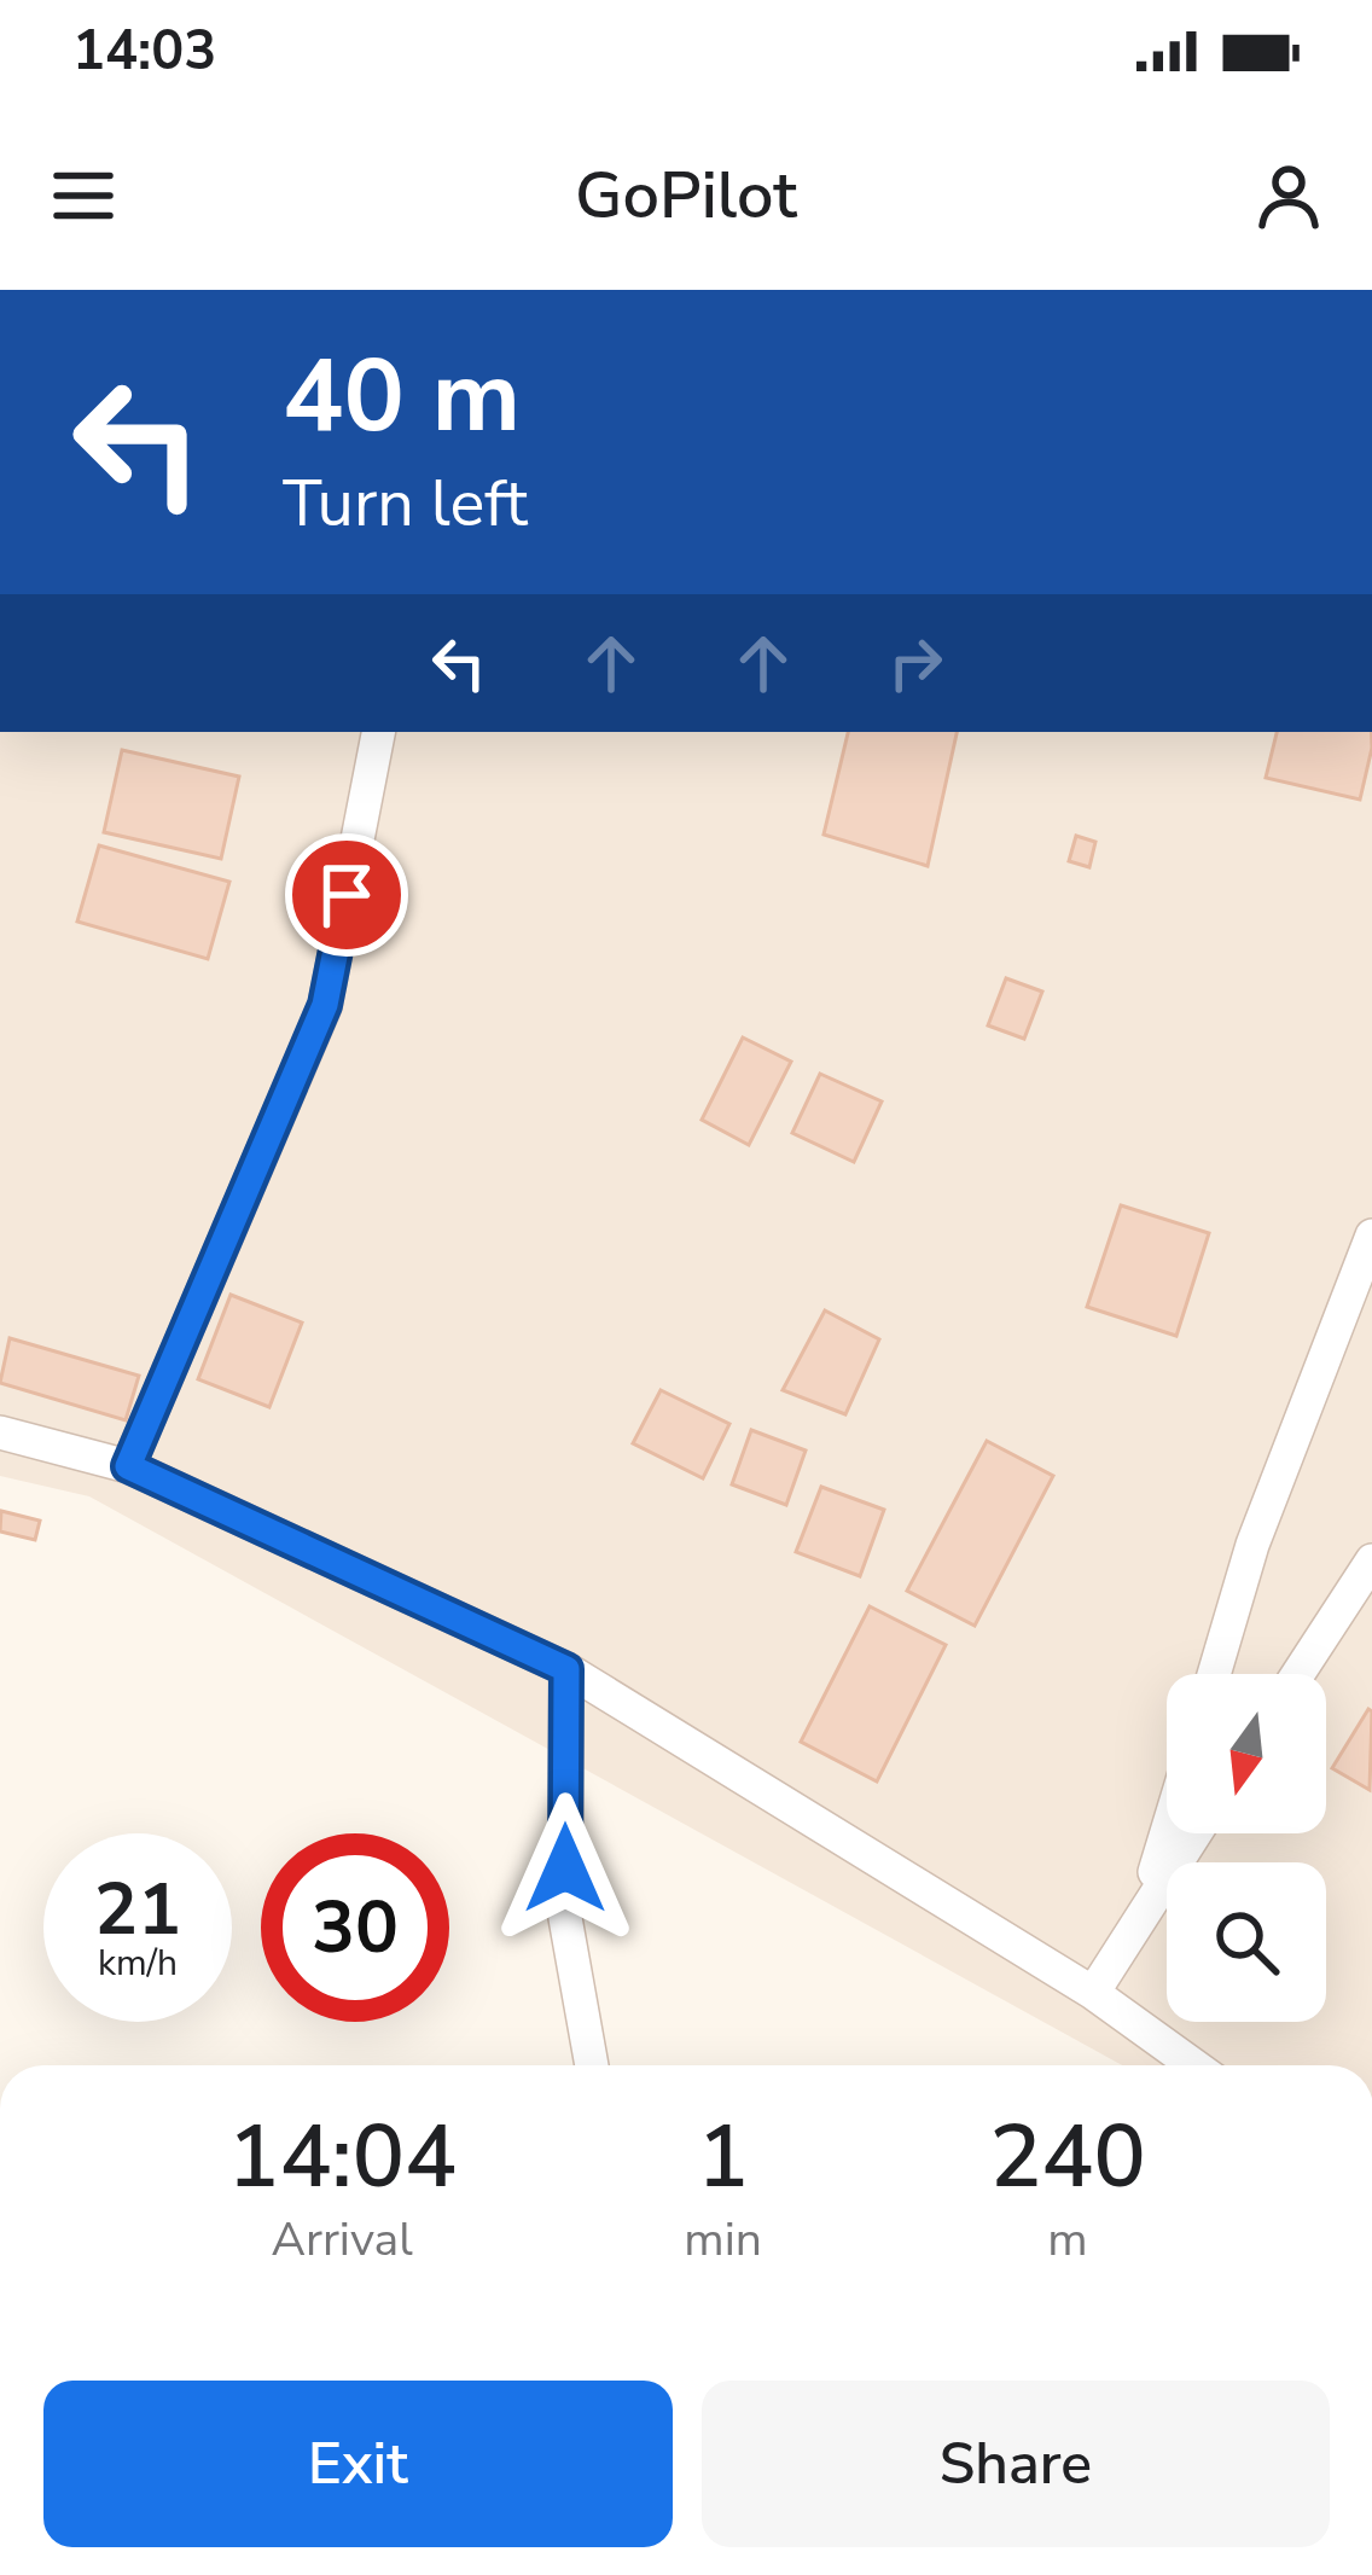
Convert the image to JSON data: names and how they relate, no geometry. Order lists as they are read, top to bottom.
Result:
{
  "north": "bottom",
  "page": {
    "status": "14:03",
    "header": "GoPilot",
    "turn": ["40 m", "Turn left"],
    "speed": "21 km/h",
    "limit": "30",
    "eta": [
      "14:04",
      "Arrival",
      "1",
      "min",
      "240",
      "m"
    ],
    "buttons": ["Exit", "Share"]
  }
}
